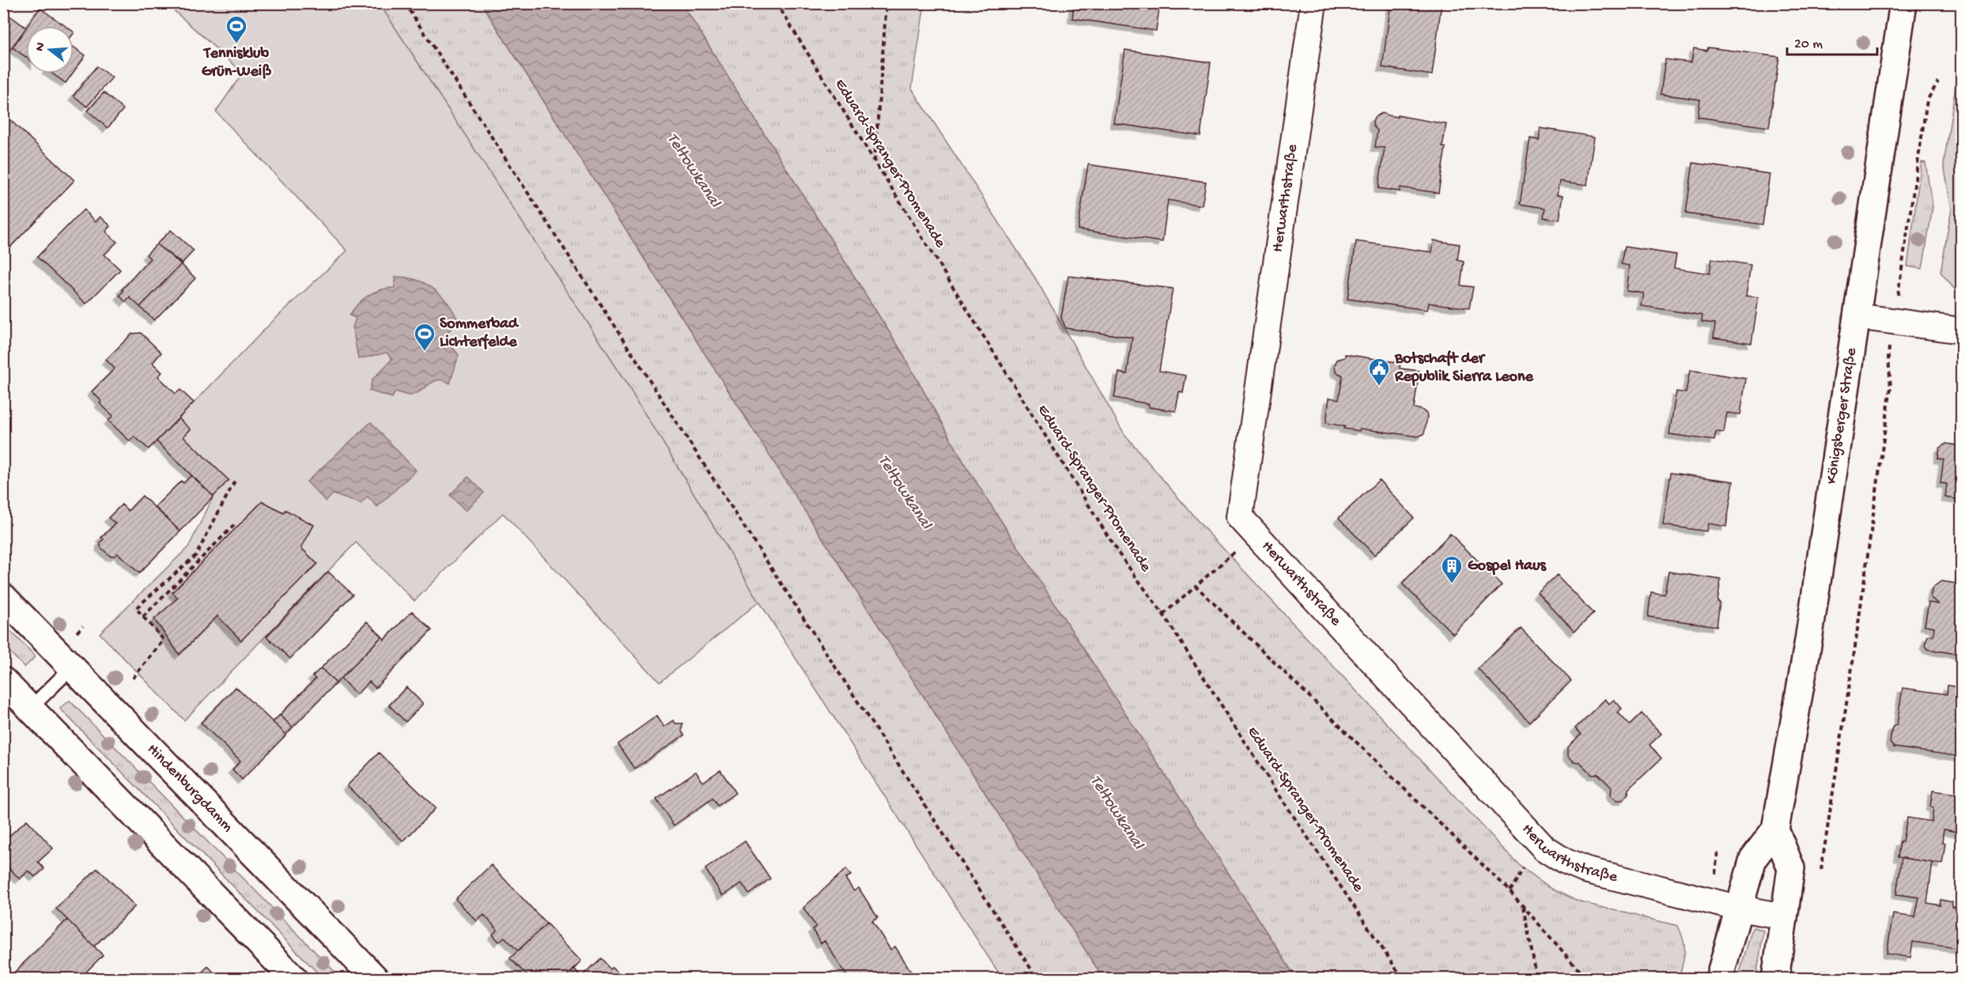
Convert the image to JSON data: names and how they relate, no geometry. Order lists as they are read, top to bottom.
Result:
{
  "streets": {
    "main road": ["Königsberger Straße", "Hindenburgdamm"],
    "street": ["Herwarthstraße"],
    "path": ["Eduard-Spranger-Promenade"]
  },
  "crossings": [
    ["Herwarthstraße", "Königsberger Straße"]
  ],
  "water": ["Teltowkanal"],
  "places": {
    "sports": ["Tennisklub Grün-Weiß", "Sommerbad Lichterfelde"],
    "public building": ["Botschaft der Republik Sierra Leone"],
    "building": ["Gospel Haus"]
  },
  "scale_bar": "20 m",
  "north": "left"
}
